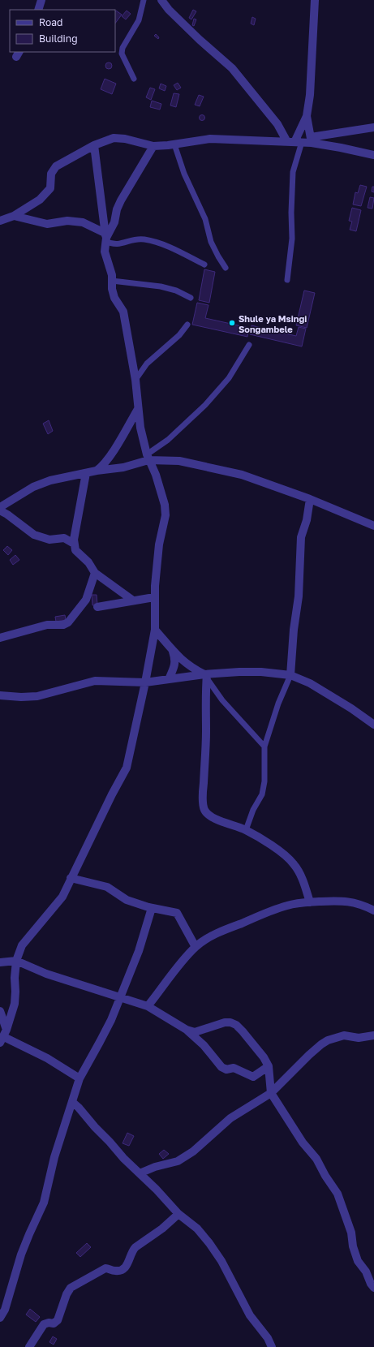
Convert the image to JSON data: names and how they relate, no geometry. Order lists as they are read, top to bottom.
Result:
{
  "places": ["Shule ya Msingi Songambele"],
  "legend": ["Road", "Building"]
}
